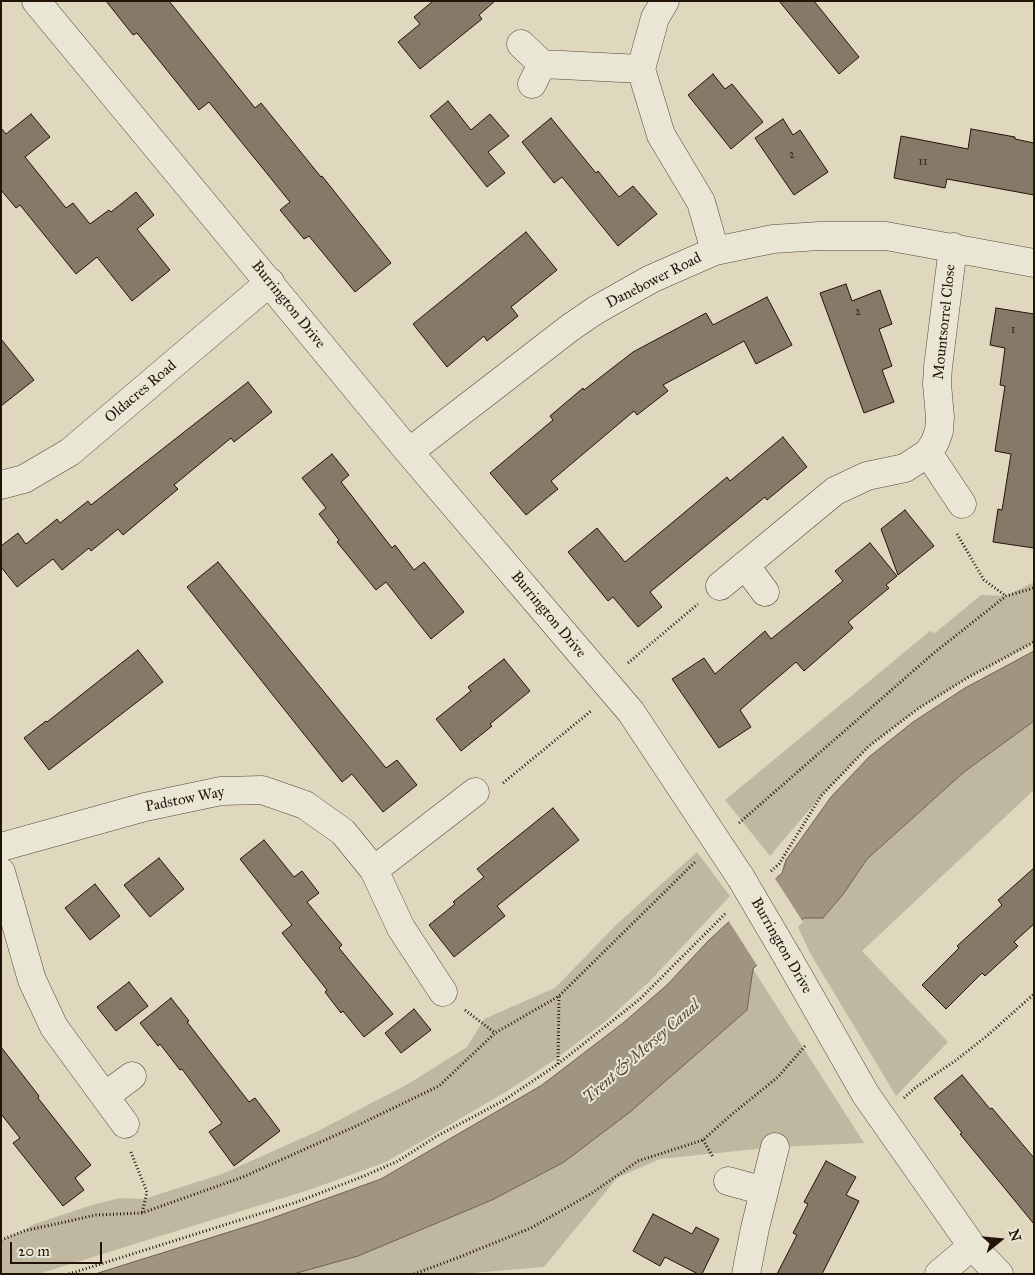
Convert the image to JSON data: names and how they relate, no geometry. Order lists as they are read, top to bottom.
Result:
{
  "streets": {
    "street": [
      "Danebower Road",
      "Burrington Drive",
      "Mountsorrel Close",
      "Oldacres Road",
      "Padstow Way"
    ]
  },
  "crossings": [
    ["Danebower Road", "Burrington Drive"],
    ["Danebower Road", "Mountsorrel Close"],
    ["Burrington Drive", "Oldacres Road"]
  ],
  "water": ["Trent & Mersey Canal"],
  "house_numbers": [
    "2",
    "11",
    "2",
    "1"
  ],
  "scale_bar": "20 m",
  "north": "right"
}
